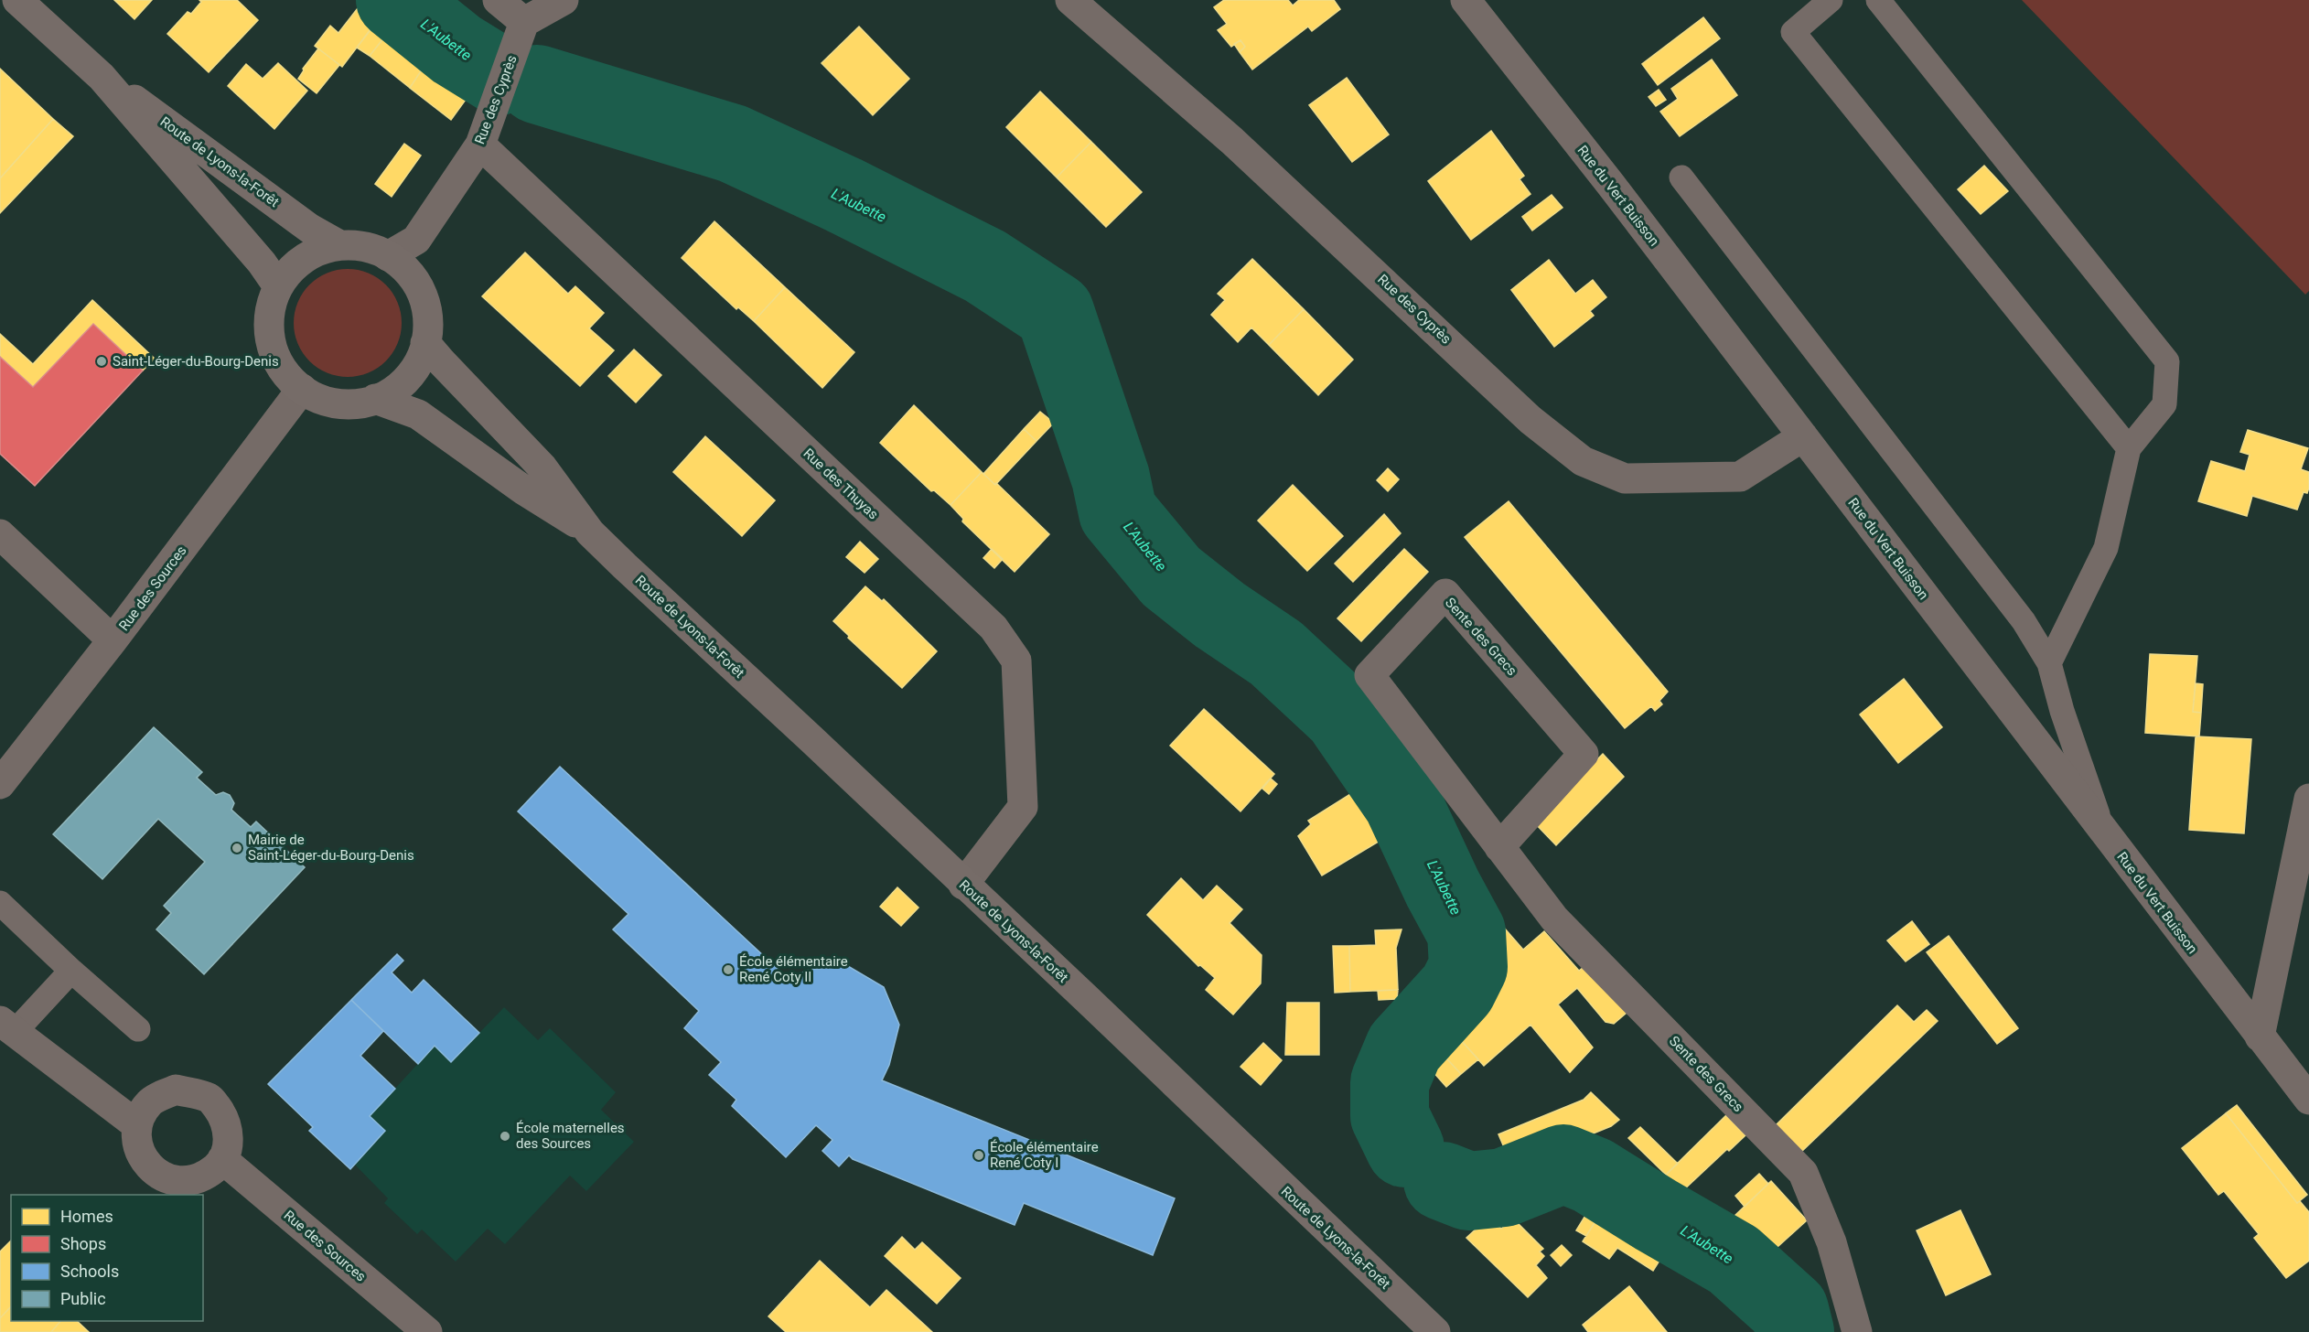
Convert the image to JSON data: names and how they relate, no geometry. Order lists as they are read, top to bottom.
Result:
{
  "streets": {
    "main road": ["Route de Lyons-la-Forêt"],
    "street": [
      "Rue des Cyprès",
      "Rue du Vert Buisson",
      "Rue des Thuyas",
      "Rue des Sources",
      "Sente des Grecs"
    ]
  },
  "crossings": [
    ["Rue des Cyprès", "Route de Lyons-la-Forêt"],
    ["Rue des Cyprès", "Rue du Vert Buisson"],
    ["Rue des Cyprès", "Rue des Thuyas"],
    ["Rue des Cyprès", "Rue des Sources"],
    ["Route de Lyons-la-Forêt", "Rue des Thuyas"],
    ["Route de Lyons-la-Forêt", "Rue des Sources"]
  ],
  "water": ["L'Aubette"],
  "places": [
    "Saint-Léger-du-Bourg-Denis",
    "Mairie de Saint-Léger-du-Bourg-Denis",
    "École élémentaire René Coty II",
    "École maternelles des Sources",
    "École élémentaire René Coty I"
  ],
  "legend": [
    "Homes",
    "Shops",
    "Schools",
    "Public"
  ]
}
